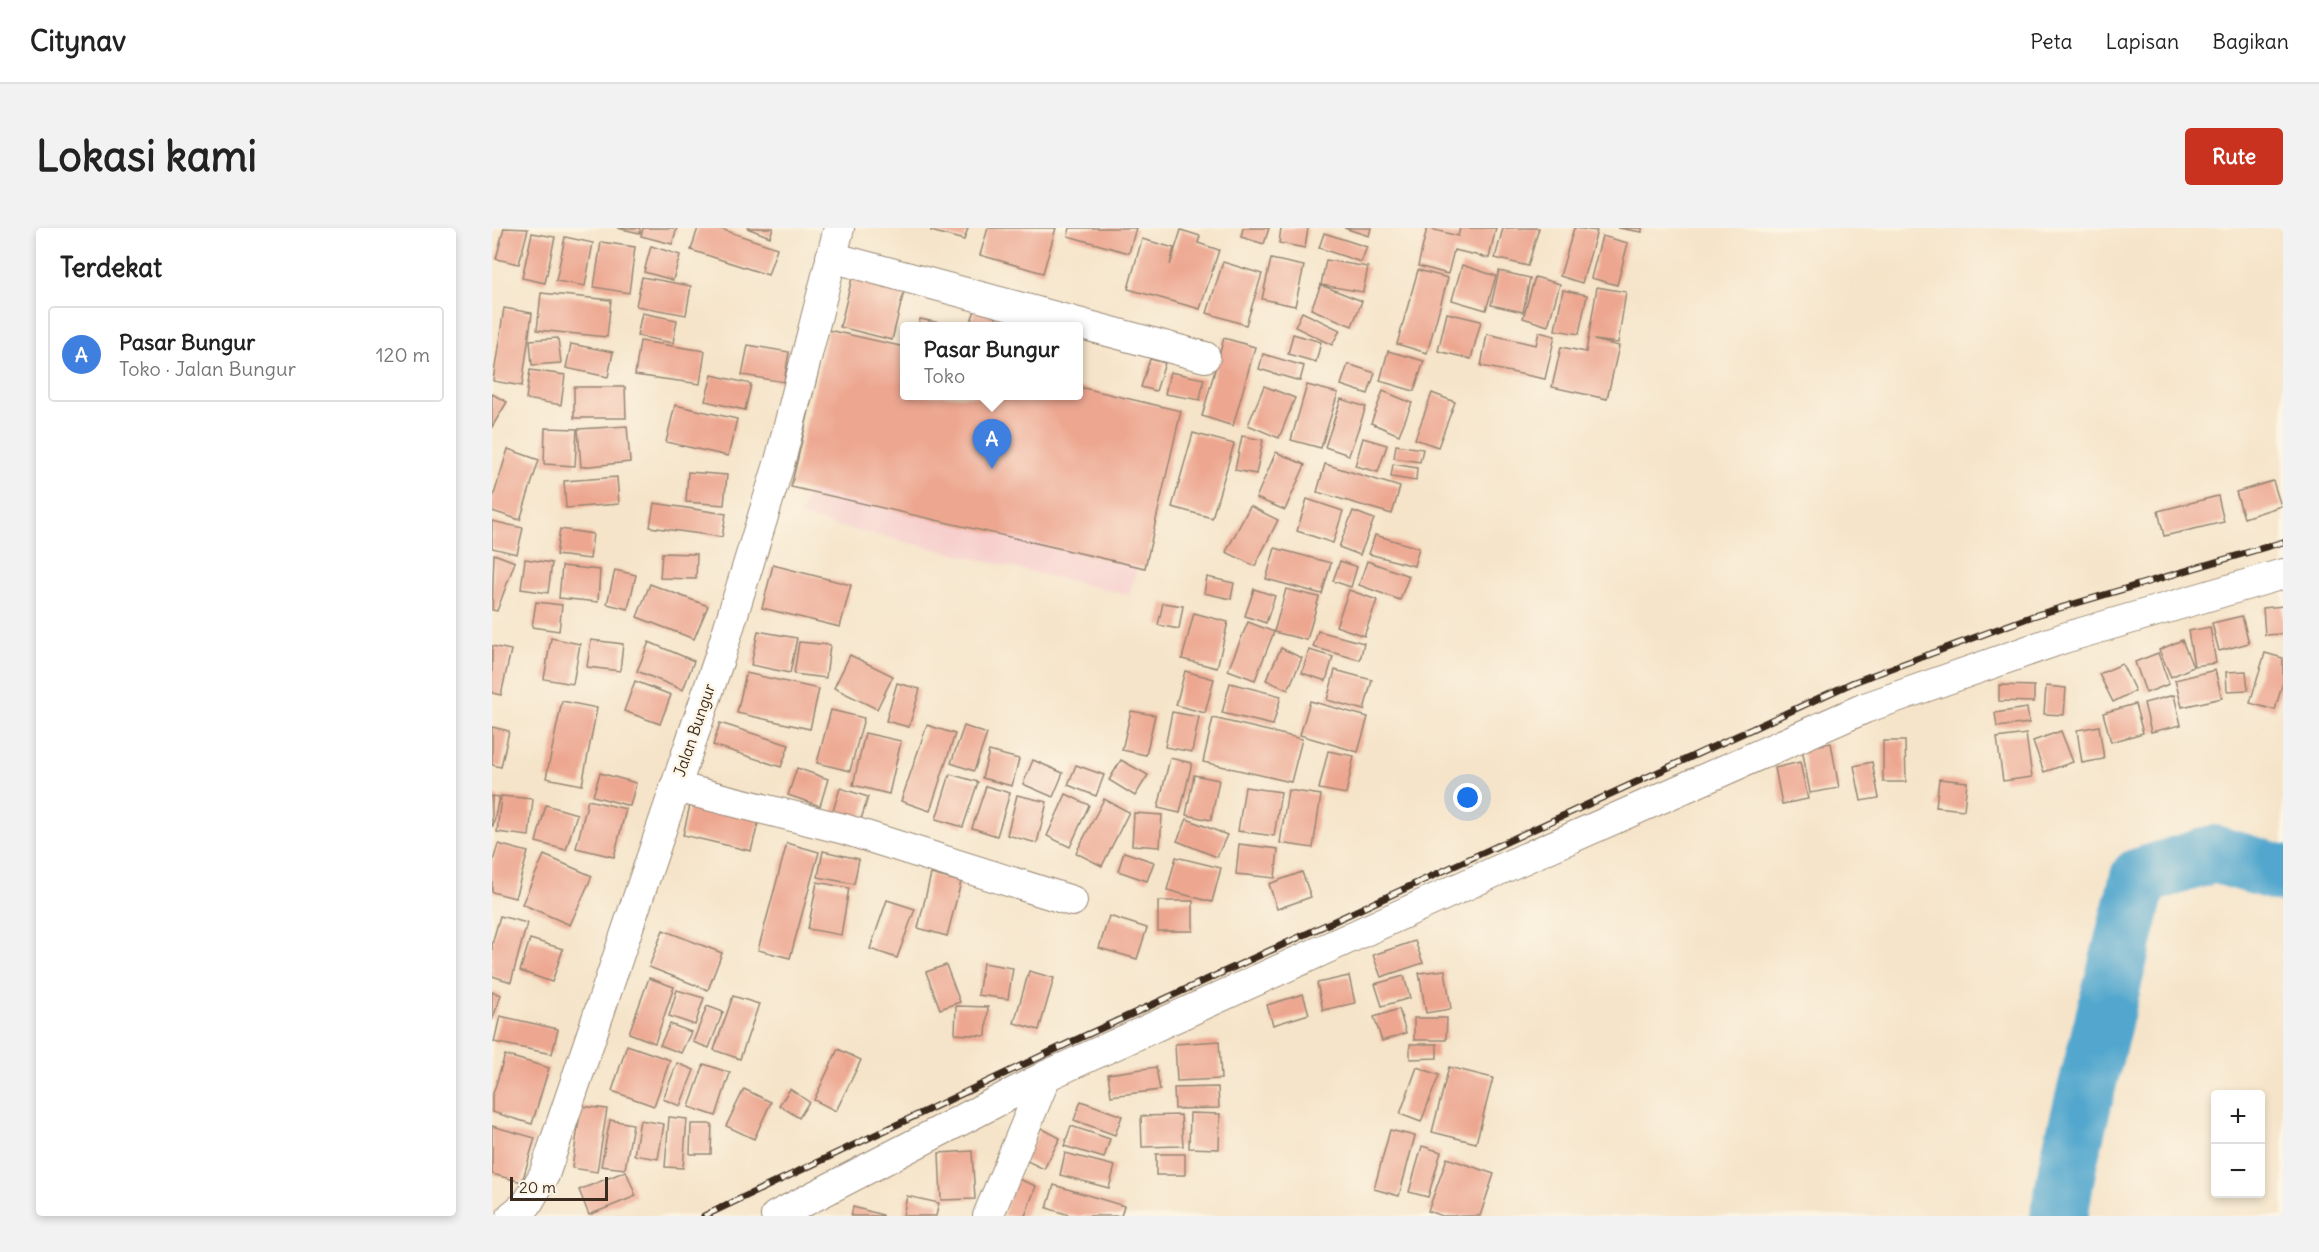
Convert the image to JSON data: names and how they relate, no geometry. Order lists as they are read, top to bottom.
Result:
{
  "streets": {
    "street": ["Jalan Bungur"]
  },
  "scale_bar": "20 m",
  "page": {
    "header": "Citynav",
    "nav": ["Peta", "Lapisan", "Bagikan"],
    "buttons": "Rute",
    "title": "Lokasi kami",
    "heading": "Terdekat",
    "list": [
      {
        "mark": "A",
        "name": "Pasar Bungur",
        "note": "Toko · Jalan Bungur",
        "value": "120 m"
      }
    ],
    "popup": ["Pasar Bungur", "Toko"],
    "pins": "A",
    "map_buttons": ["+", "−"],
    "scale": "20 m"
  }
}
